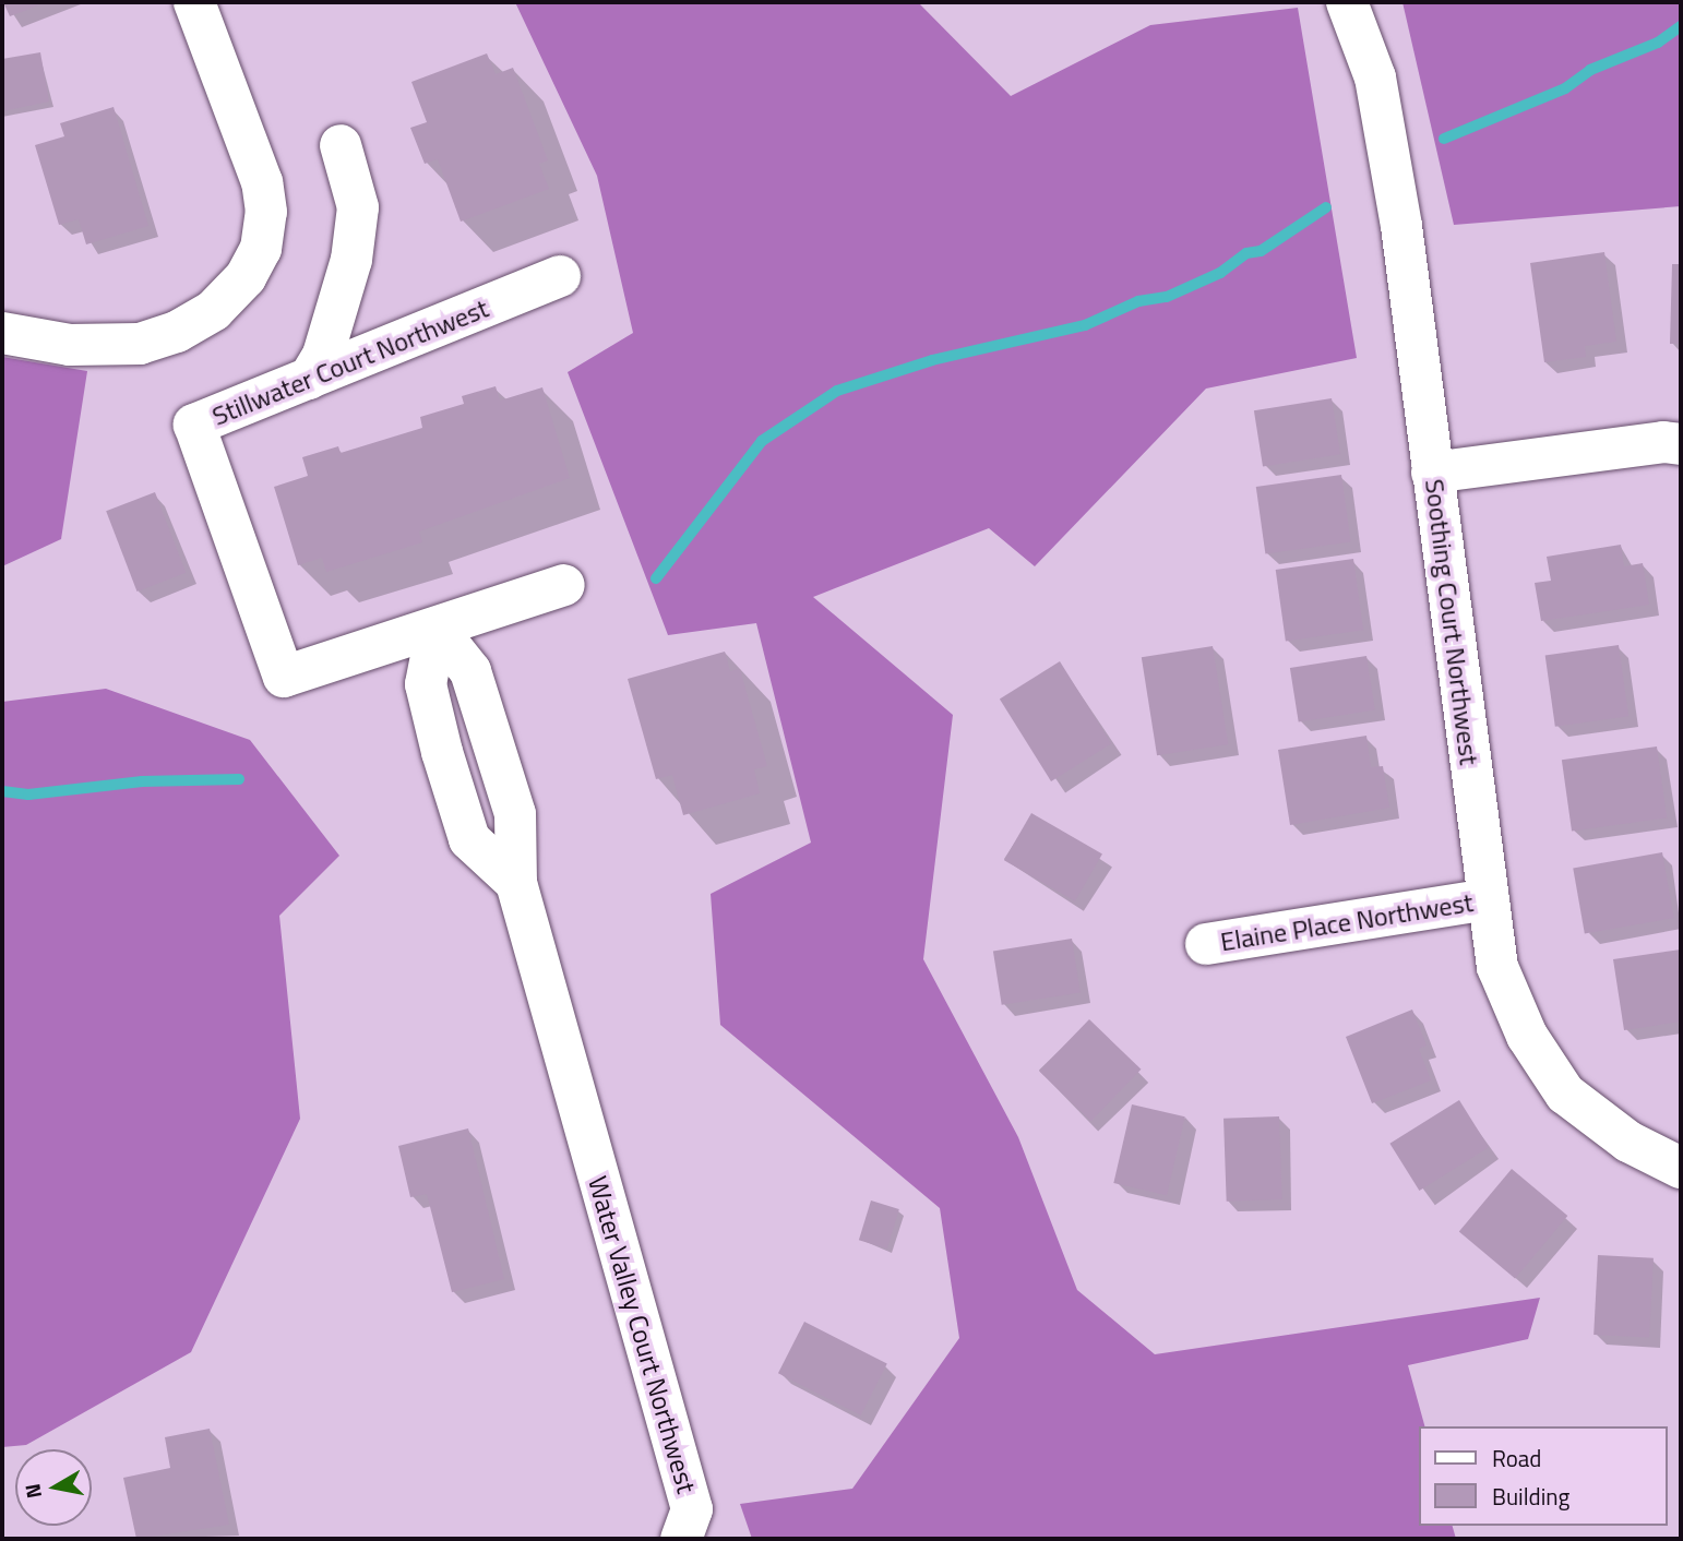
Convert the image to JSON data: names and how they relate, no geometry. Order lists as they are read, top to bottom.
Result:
{
  "streets": {
    "street": [
      "Stillwater Court Northwest",
      "Soothing Court Northwest",
      "Elaine Place Northwest",
      "Water Valley Court Northwest"
    ]
  },
  "crossings": [
    ["Stillwater Court Northwest", "Water Valley Court Northwest"],
    ["Soothing Court Northwest", "Elaine Place Northwest"]
  ],
  "legend": ["Road", "Building"],
  "north": "left"
}
